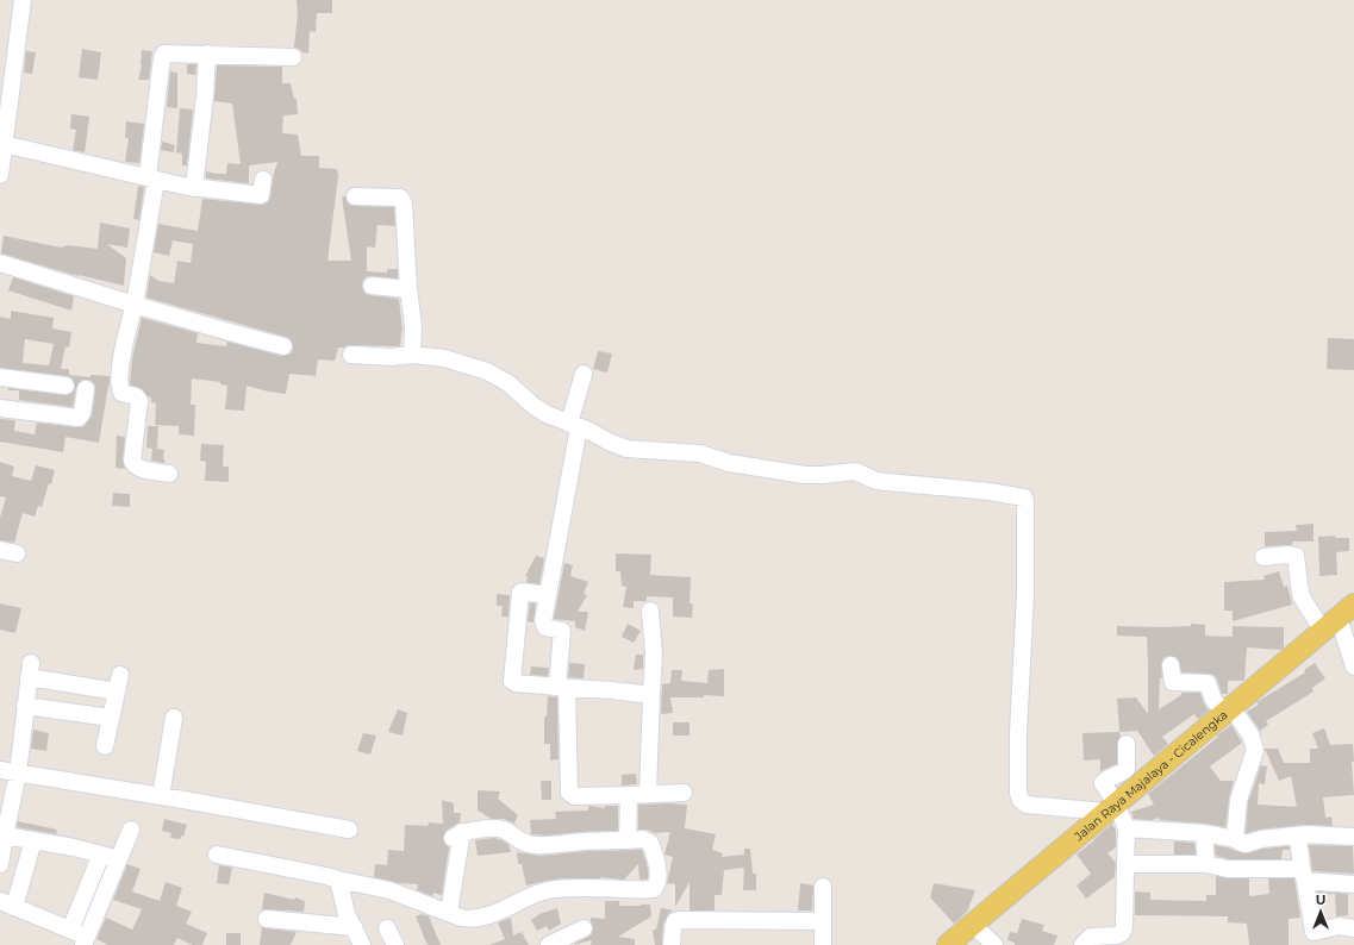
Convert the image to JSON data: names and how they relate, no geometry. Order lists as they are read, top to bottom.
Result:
{
  "streets": {
    "main road": ["Jalan Raya Majalaya - Cicalengka"]
  },
  "north": "top"
}
